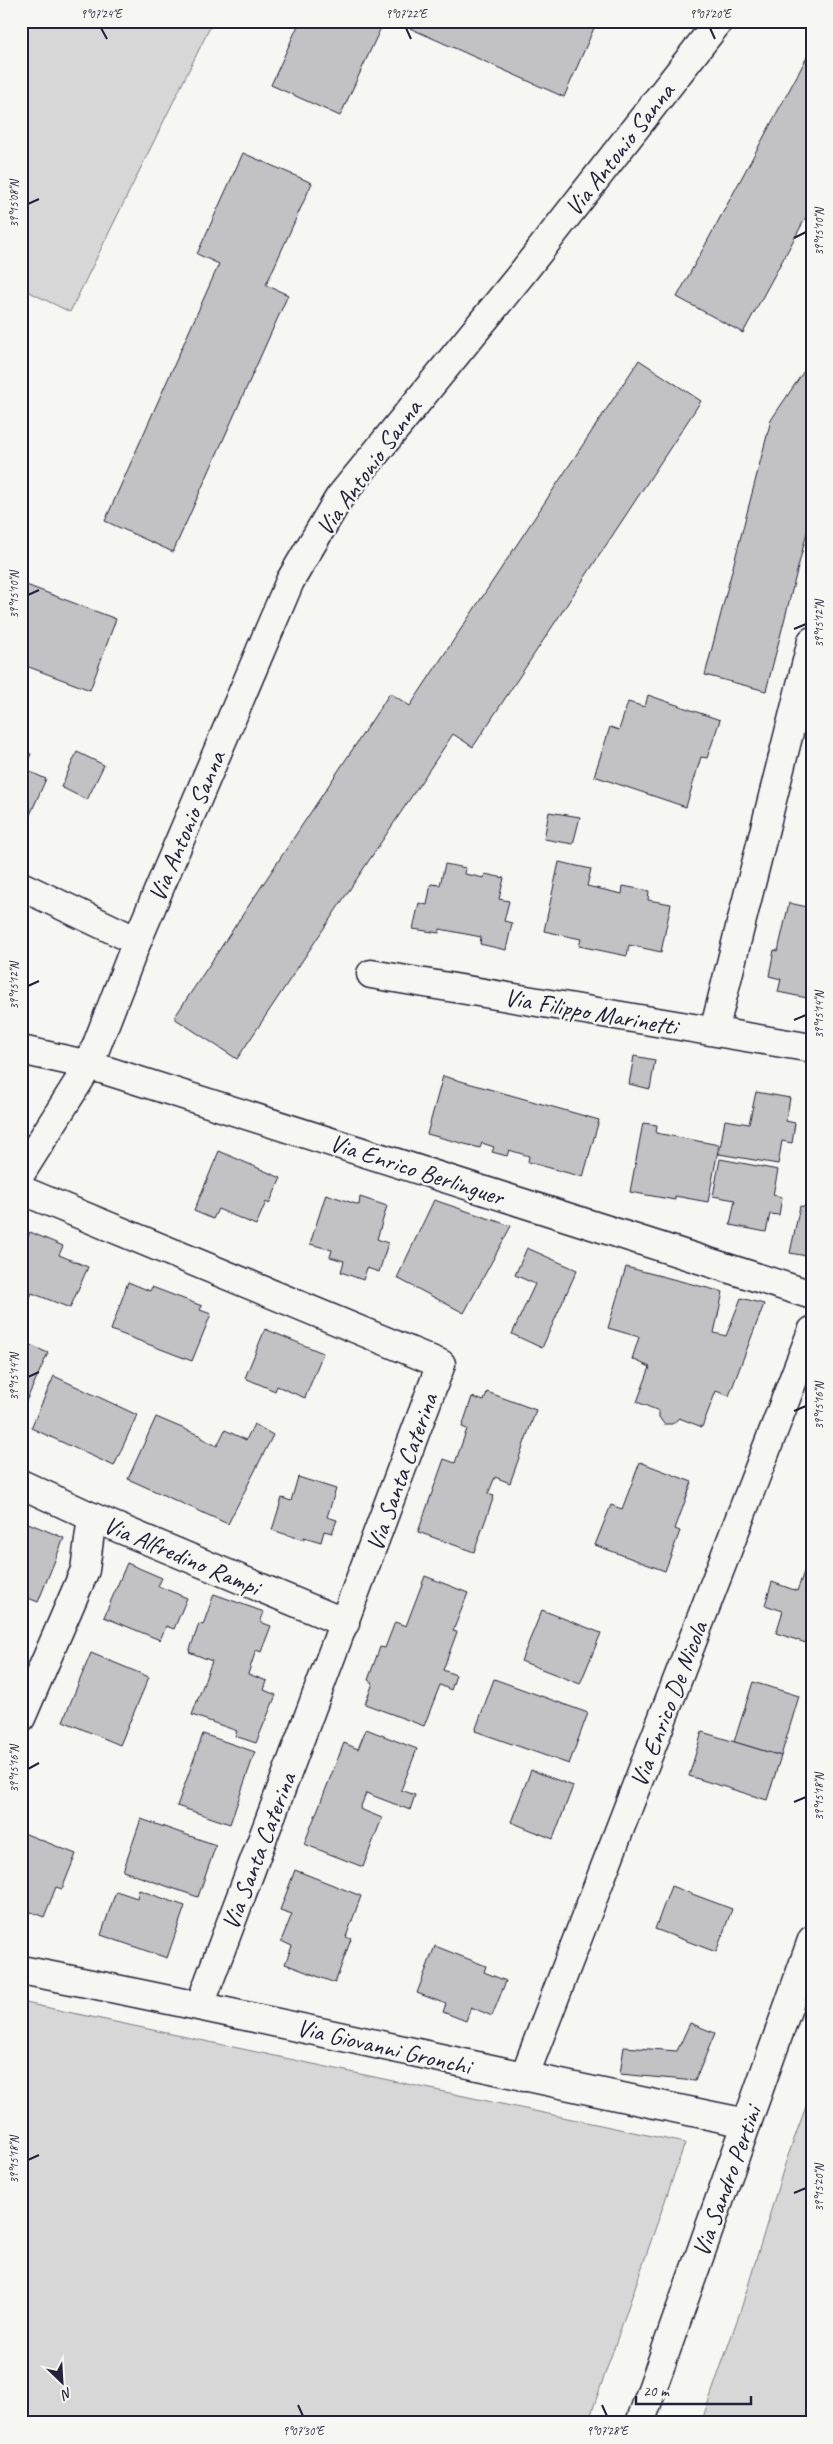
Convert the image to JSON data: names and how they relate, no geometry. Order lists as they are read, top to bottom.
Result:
{
  "streets": {
    "street": [
      "Via Antonio Sanna",
      "Via Filippo Marinetti",
      "Via Enrico Berlinguer",
      "Via Santa Caterina",
      "Via Alfredino Rampi",
      "Via Enrico De Nicola",
      "Via Giovanni Gronchi",
      "Via Sandro Pertini"
    ]
  },
  "crossings": [
    ["Via Antonio Sanna", "Via Enrico Berlinguer"],
    ["Via Santa Caterina", "Via Alfredino Rampi"],
    ["Via Santa Caterina", "Via Giovanni Gronchi"],
    ["Via Enrico De Nicola", "Via Giovanni Gronchi"],
    ["Via Giovanni Gronchi", "Via Sandro Pertini"]
  ],
  "scale_bar": "20 m",
  "north": "bottom right",
  "coordinates": [
    "9°07'24\"E",
    "9°07'22\"E",
    "9°07'20\"E",
    "39°15'08\"N",
    "39°15'10\"N",
    "39°15'12\"N",
    "39°15'14\"N",
    "39°15'16\"N",
    "39°15'18\"N",
    "39°15'20\"N",
    "9°07'30\"E",
    "9°07'28\"E"
  ]
}
